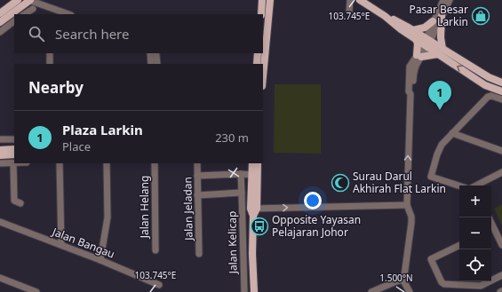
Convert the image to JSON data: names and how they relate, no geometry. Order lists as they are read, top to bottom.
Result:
{
  "streets": {
    "street": [
      "Jalan Helang",
      "Jalan Jeladan",
      "Jalan Kelicap",
      "Jalan Bangau"
    ]
  },
  "places": {
    "shop": ["Pasar Besar Larkin"],
    "mosque": ["Surau Darul Akhirah Flat Larkin"],
    "bus stop": ["Opposite Yayasan Pelajaran Johor"]
  },
  "page": {
    "search": "Search here",
    "heading": "Nearby",
    "pins": "1",
    "list": [
      {
        "mark": "1",
        "name": "Plaza Larkin",
        "note": "Place",
        "value": "230 m"
      }
    ],
    "map_buttons": ["+", "−"]
  },
  "coordinates": ["103.745°E", "1.500°N"]
}
